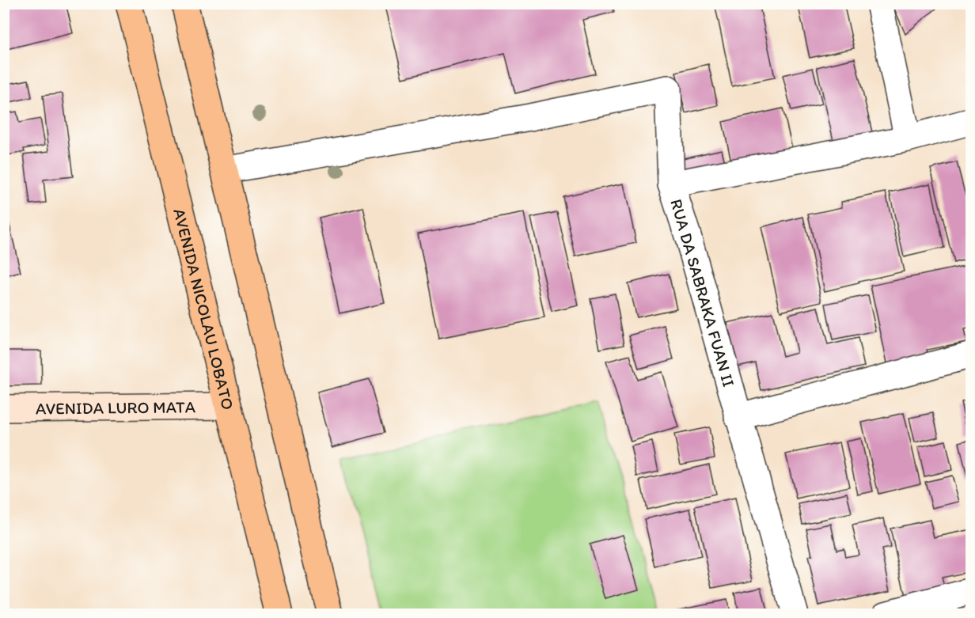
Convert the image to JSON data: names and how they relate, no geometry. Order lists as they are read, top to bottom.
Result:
{
  "streets": {
    "main road": ["AVENIDA NICOLAU LOBATO", "AVENIDA LURO MATA"],
    "street": ["RUA DA SABRAKA FUAN II"]
  },
  "crossings": [
    ["AVENIDA NICOLAU LOBATO", "AVENIDA LURO MATA"]
  ]
}
